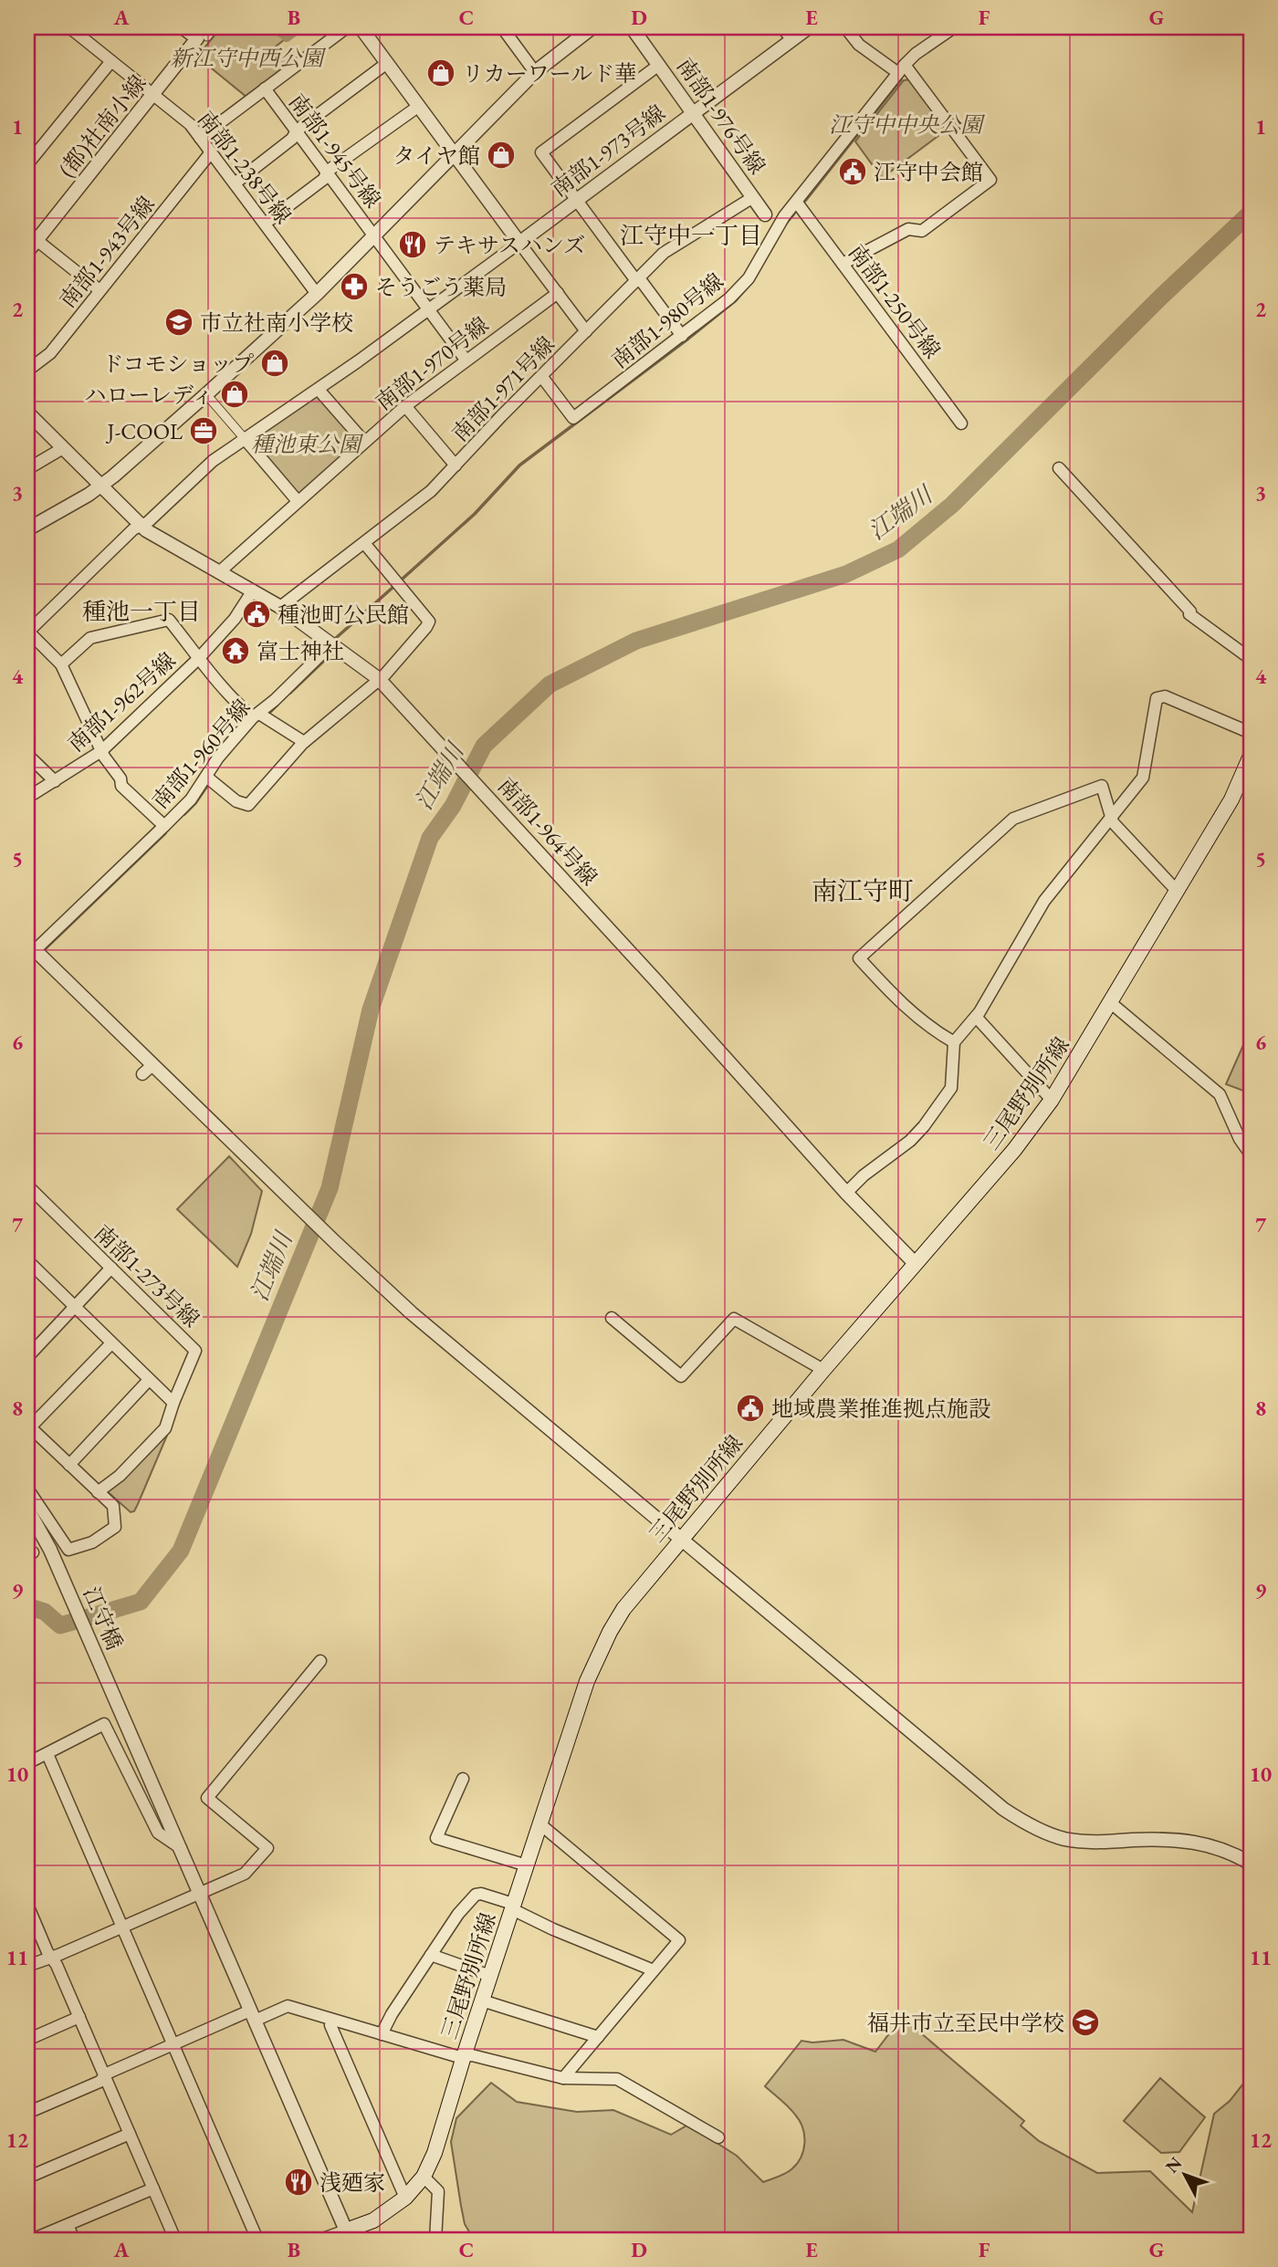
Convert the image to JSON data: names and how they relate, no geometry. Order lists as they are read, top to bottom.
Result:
{
  "streets": {
    "main road": ["三尾野別所線"],
    "street": [
      "南部1-976号線",
      "(都)社南小線",
      "南部1-945号線",
      "南部1-973号線",
      "南部1-238号線",
      "南部1-943号線",
      "南部1-250号線",
      "南部1-980号線",
      "南部1-970号線",
      "南部1-971号線",
      "南部1-962号線",
      "南部1-960号線",
      "南部1-964号線",
      "南部1-273号線",
      "江守橋"
    ]
  },
  "crossings": [
    ["南部1-976号線", "南部1-973号線"],
    ["南部1-976号線", "南部1-980号線"],
    ["南部1-976号線", "南部1-971号線"],
    ["(都)社南小線", "南部1-238号線"],
    ["南部1-945号線", "南部1-970号線"],
    ["南部1-238号線", "南部1-943号線"],
    ["南部1-250号線", "南部1-980号線"],
    ["南部1-980号線", "南部1-971号線"],
    ["南部1-970号線", "南部1-964号線"],
    ["南部1-971号線", "南部1-964号線"],
    ["南部1-962号線", "南部1-960号線"],
    ["南部1-962号線", "南部1-964号線"],
    ["南部1-960号線", "南部1-964号線"],
    ["南部1-964号線", "三尾野別所線"],
    ["三尾野別所線", "江守橋"]
  ],
  "districts": ["江守中一丁目", "種池一丁目", "南江守町"],
  "water": ["江端川"],
  "parks": ["新江守中西公園", "江守中中央公園", "種池東公園"],
  "places": {
    "shop": [
      "リカーワールド華",
      "タイヤ館",
      "ドコモショップ",
      "ハローレディ"
    ],
    "public building": ["江守中会館", "種池町公民館", "地域農業推進拠点施設"],
    "restaurant": ["テキサスハンズ", "浅廼家"],
    "pharmacy": ["そうごう薬局"],
    "school or university": ["市立社南小学校", "福井市立至民中学校"],
    "office": ["J-COOL"],
    "temple": ["富士神社"]
  },
  "north": "top left",
  "grid": {
    "columns": [
      "A",
      "B",
      "C",
      "D",
      "E",
      "F",
      "G"
    ],
    "rows": [
      "1",
      "2",
      "3",
      "4",
      "5",
      "6",
      "7",
      "8",
      "9",
      "10",
      "11",
      "12"
    ]
  }
}
